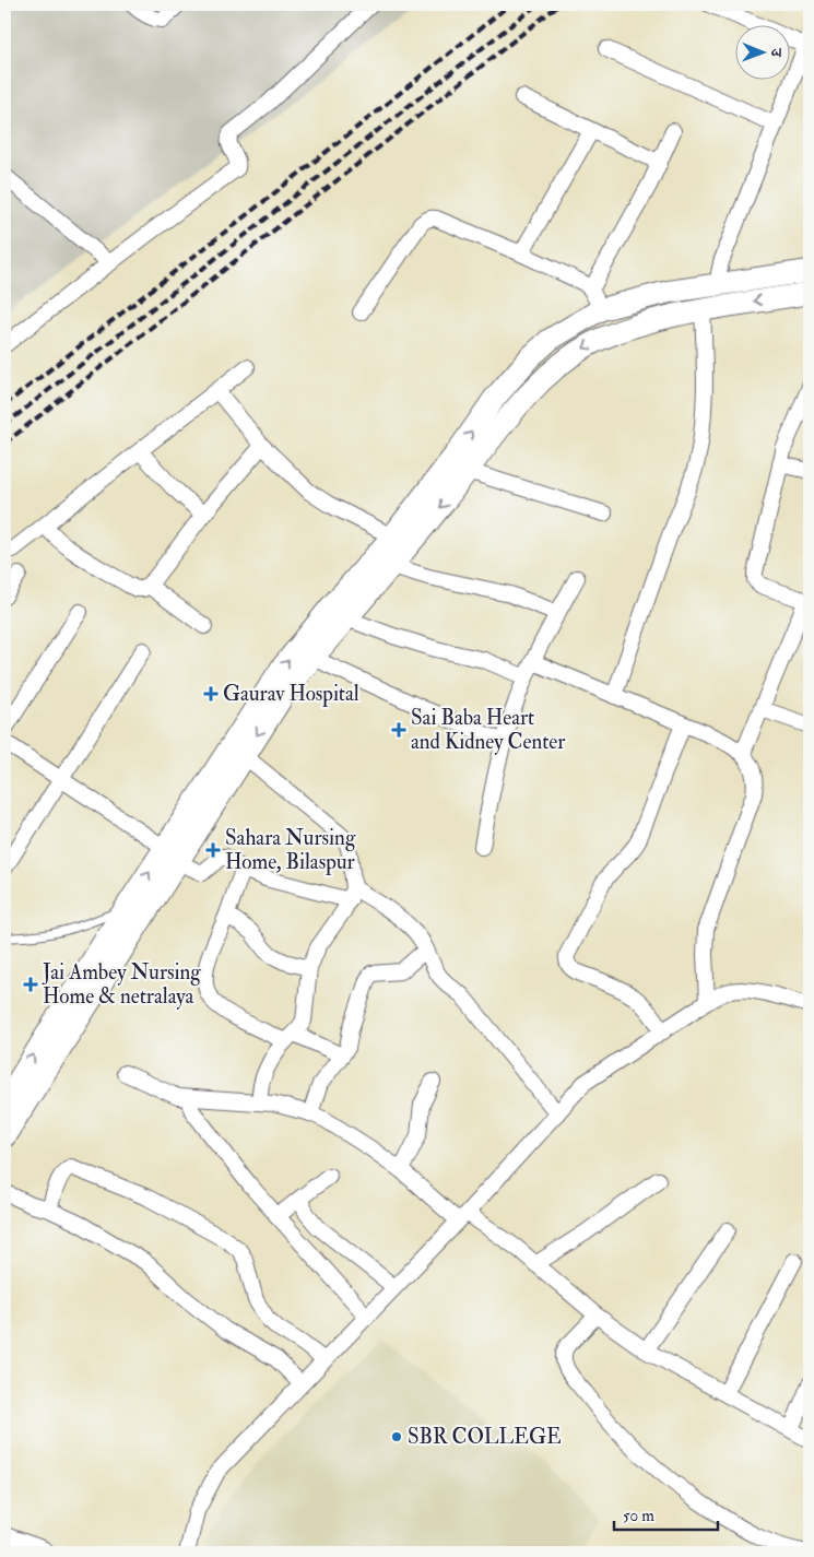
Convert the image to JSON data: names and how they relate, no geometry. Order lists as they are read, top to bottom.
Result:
{
  "places": {
    "health": [
      "Gaurav Hospital",
      "Sai Baba Heart and Kidney Center",
      "Sahara Nursing Home, Bilaspur",
      "Jai Ambey Nursing Home & netralaya"
    ],
    "other": ["SBR COLLEGE"]
  },
  "scale_bar": "50 m",
  "north": "right"
}
